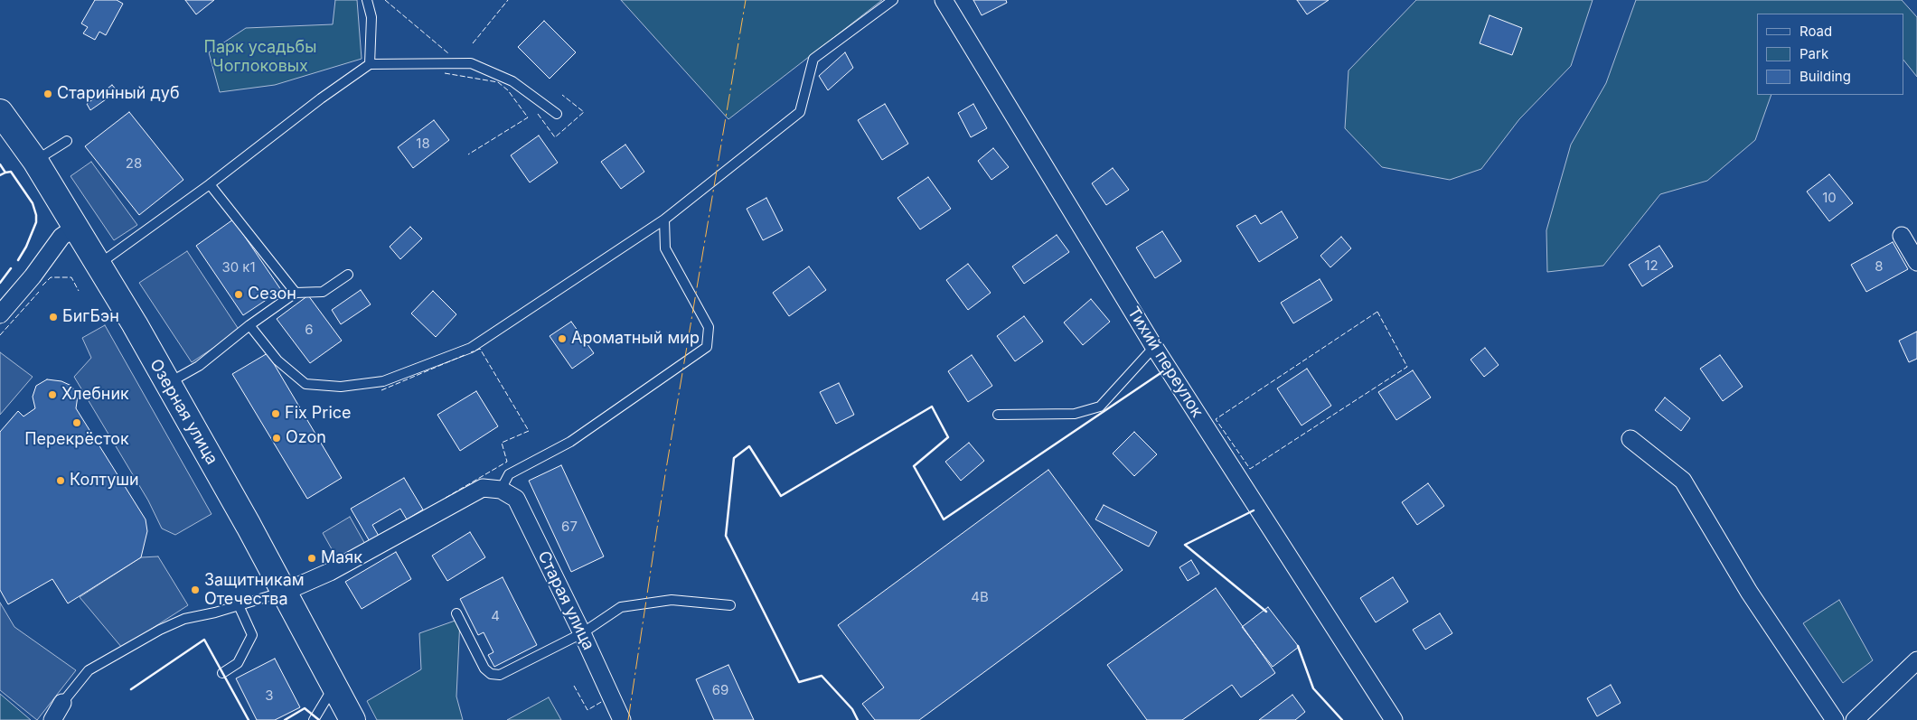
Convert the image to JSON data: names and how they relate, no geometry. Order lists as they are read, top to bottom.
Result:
{
  "streets": {
    "main road": ["Озерная улица"],
    "street": ["Тихий переулок", "Старая улица"]
  },
  "parks": ["Парк усадьбы Чоглоковых"],
  "places": [
    "Старинный дуб",
    "Сезон",
    "БигБэн",
    "Ароматный мир",
    "Хлебник",
    "Fix Price",
    "Перекрёсток",
    "Ozon",
    "Колтуши",
    "Маяк",
    "Защитникам Отечества"
  ],
  "house_numbers": [
    "18",
    "28",
    "10",
    "12",
    "8",
    "30 к1",
    "6",
    "67",
    "4В",
    "4",
    "69",
    "3"
  ],
  "legend": ["Road", "Park", "Building"]
}
